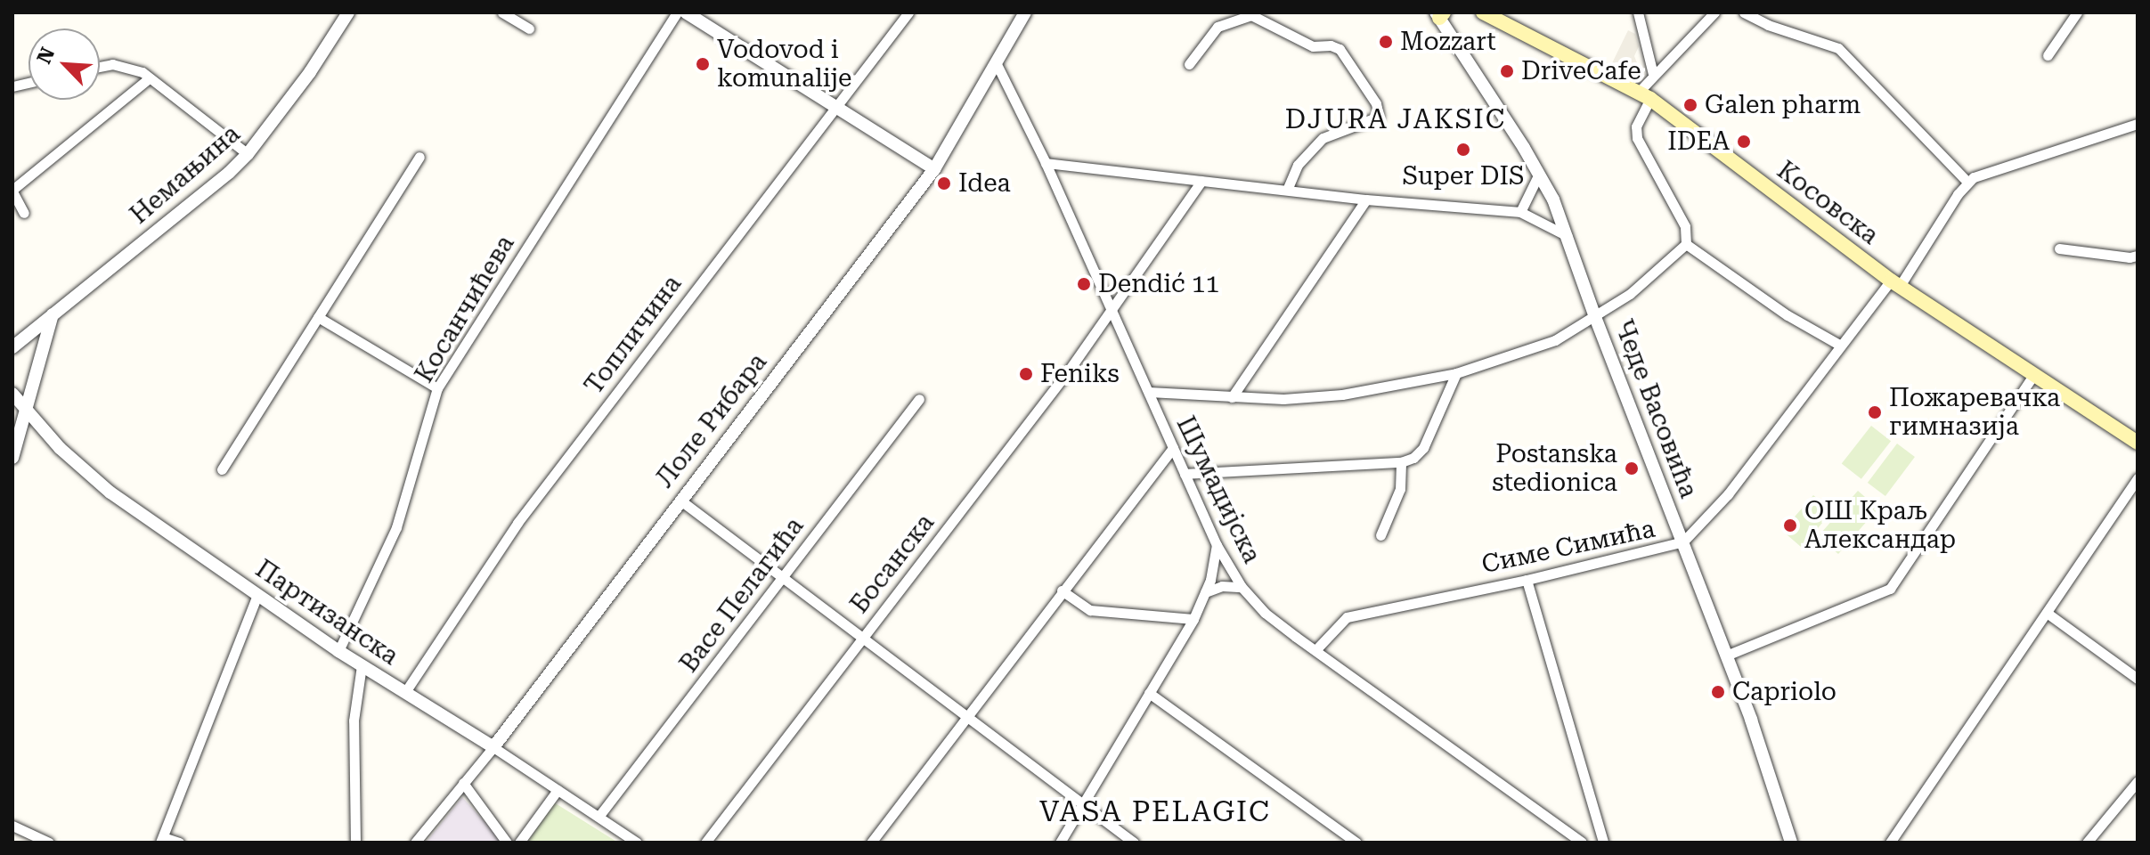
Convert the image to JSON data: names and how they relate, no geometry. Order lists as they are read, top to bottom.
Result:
{
  "streets": {
    "main road": ["Косовска"],
    "street": [
      "Немањина",
      "Косанчићева",
      "Топличина",
      "Чеде Васовића",
      "Лоле Рибара",
      "Шумадијска",
      "Симе Симића",
      "Босанска",
      "Васе Пелагића",
      "Партизанска"
    ]
  },
  "crossings": [
    ["Косовска", "Симе Симића"],
    ["Косанчићева", "Партизанска"],
    ["Топличина", "Партизанска"],
    ["Чеде Васовића", "Симе Симића"],
    ["Лоле Рибара", "Шумадијска"],
    ["Лоле Рибара", "Партизанска"],
    ["Шумадијска", "Симе Симића"],
    ["Шумадијска", "Босанска"],
    ["Васе Пелагића", "Партизанска"]
  ],
  "districts": ["DJURA JAKSIC", "VASA PELAGIC"],
  "places": [
    "Mozzart",
    "Vodovod i komunalije",
    "DriveCafe",
    "Galen pharm",
    "IDEA",
    "Super DIS",
    "Idea",
    "Dendić 11",
    "Feniks",
    "Пожаревачка гимназија",
    "Postanska stedionica",
    "ОШ Краљ Александар",
    "Capriolo"
  ],
  "north": "top left"
}
